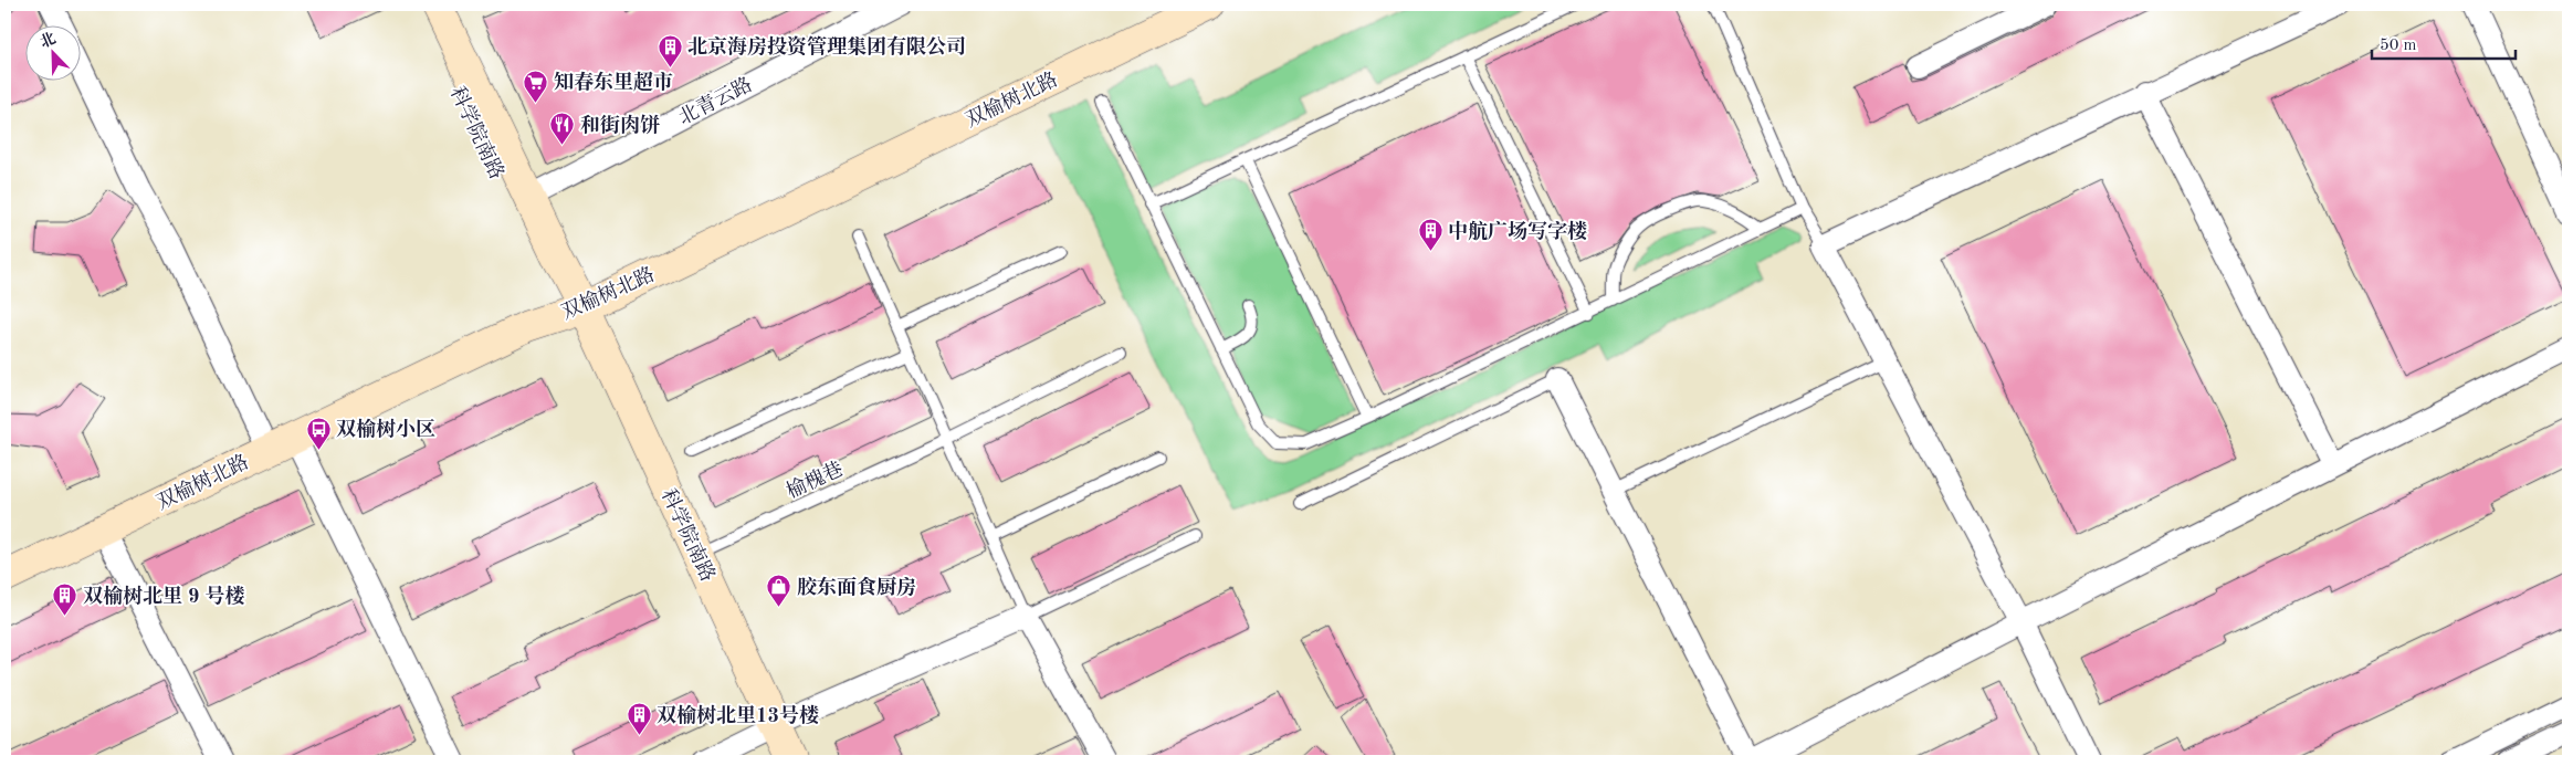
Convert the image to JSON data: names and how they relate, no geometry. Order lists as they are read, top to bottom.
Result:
{
  "streets": {
    "street": ["双榆树北路", "北青云路", "科学院南路"],
    "lane": ["榆槐巷"]
  },
  "crossings": [
    ["双榆树北路", "科学院南路"],
    ["北青云路", "科学院南路"],
    ["科学院南路", "榆槐巷"]
  ],
  "places": {
    "building": [
      "北京海房投资管理集团有限公司",
      "中航广场写字楼",
      "双榆树北里 9 号楼",
      "双榆树北里13号楼"
    ],
    "supermarket": ["知春东里超市"],
    "restaurant": ["和街肉饼"],
    "bus stop": ["双榆树小区"],
    "shop": ["胶东面食厨房"]
  },
  "scale_bar": "50 m",
  "north": "top left"
}
